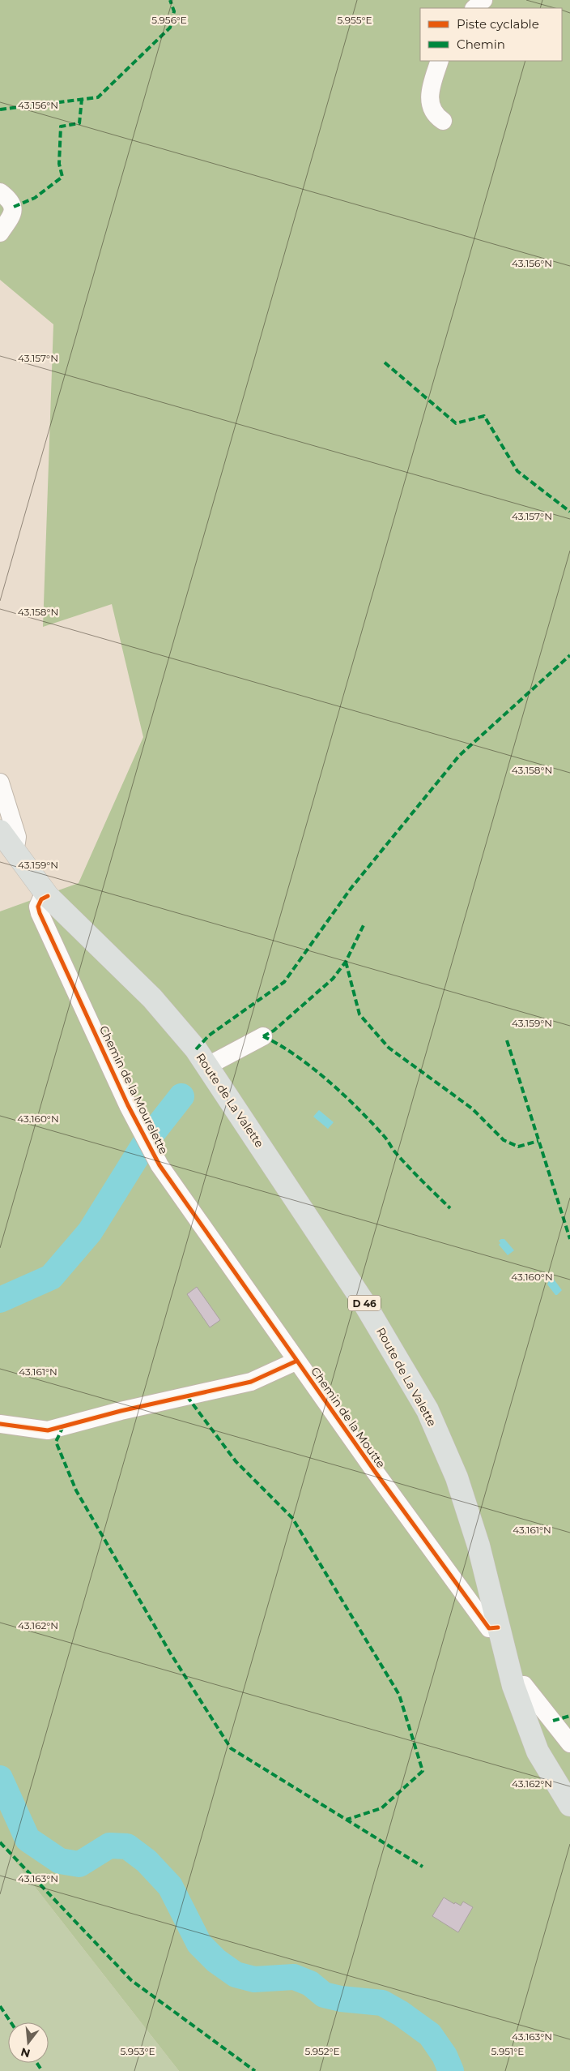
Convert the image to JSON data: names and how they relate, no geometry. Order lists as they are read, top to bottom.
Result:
{
  "streets": {
    "main road": ["Route de La Valette", "D 46"],
    "street": ["Chemin de la Mourelette", "Chemin de la Moutte"]
  },
  "crossings": [
    ["Chemin de la Mourelette", "Route de La Valette"],
    ["Chemin de la Mourelette", "Chemin de la Moutte"],
    ["Route de La Valette", "Chemin de la Moutte"]
  ],
  "legend": ["Piste cyclable", "Chemin"],
  "north": "bottom",
  "coordinates": [
    "5.956°E",
    "5.955°E",
    "43.156°N",
    "43.157°N",
    "43.158°N",
    "43.159°N",
    "43.160°N",
    "43.161°N",
    "43.162°N",
    "43.163°N",
    "5.953°E",
    "5.952°E",
    "5.951°E"
  ]
}
